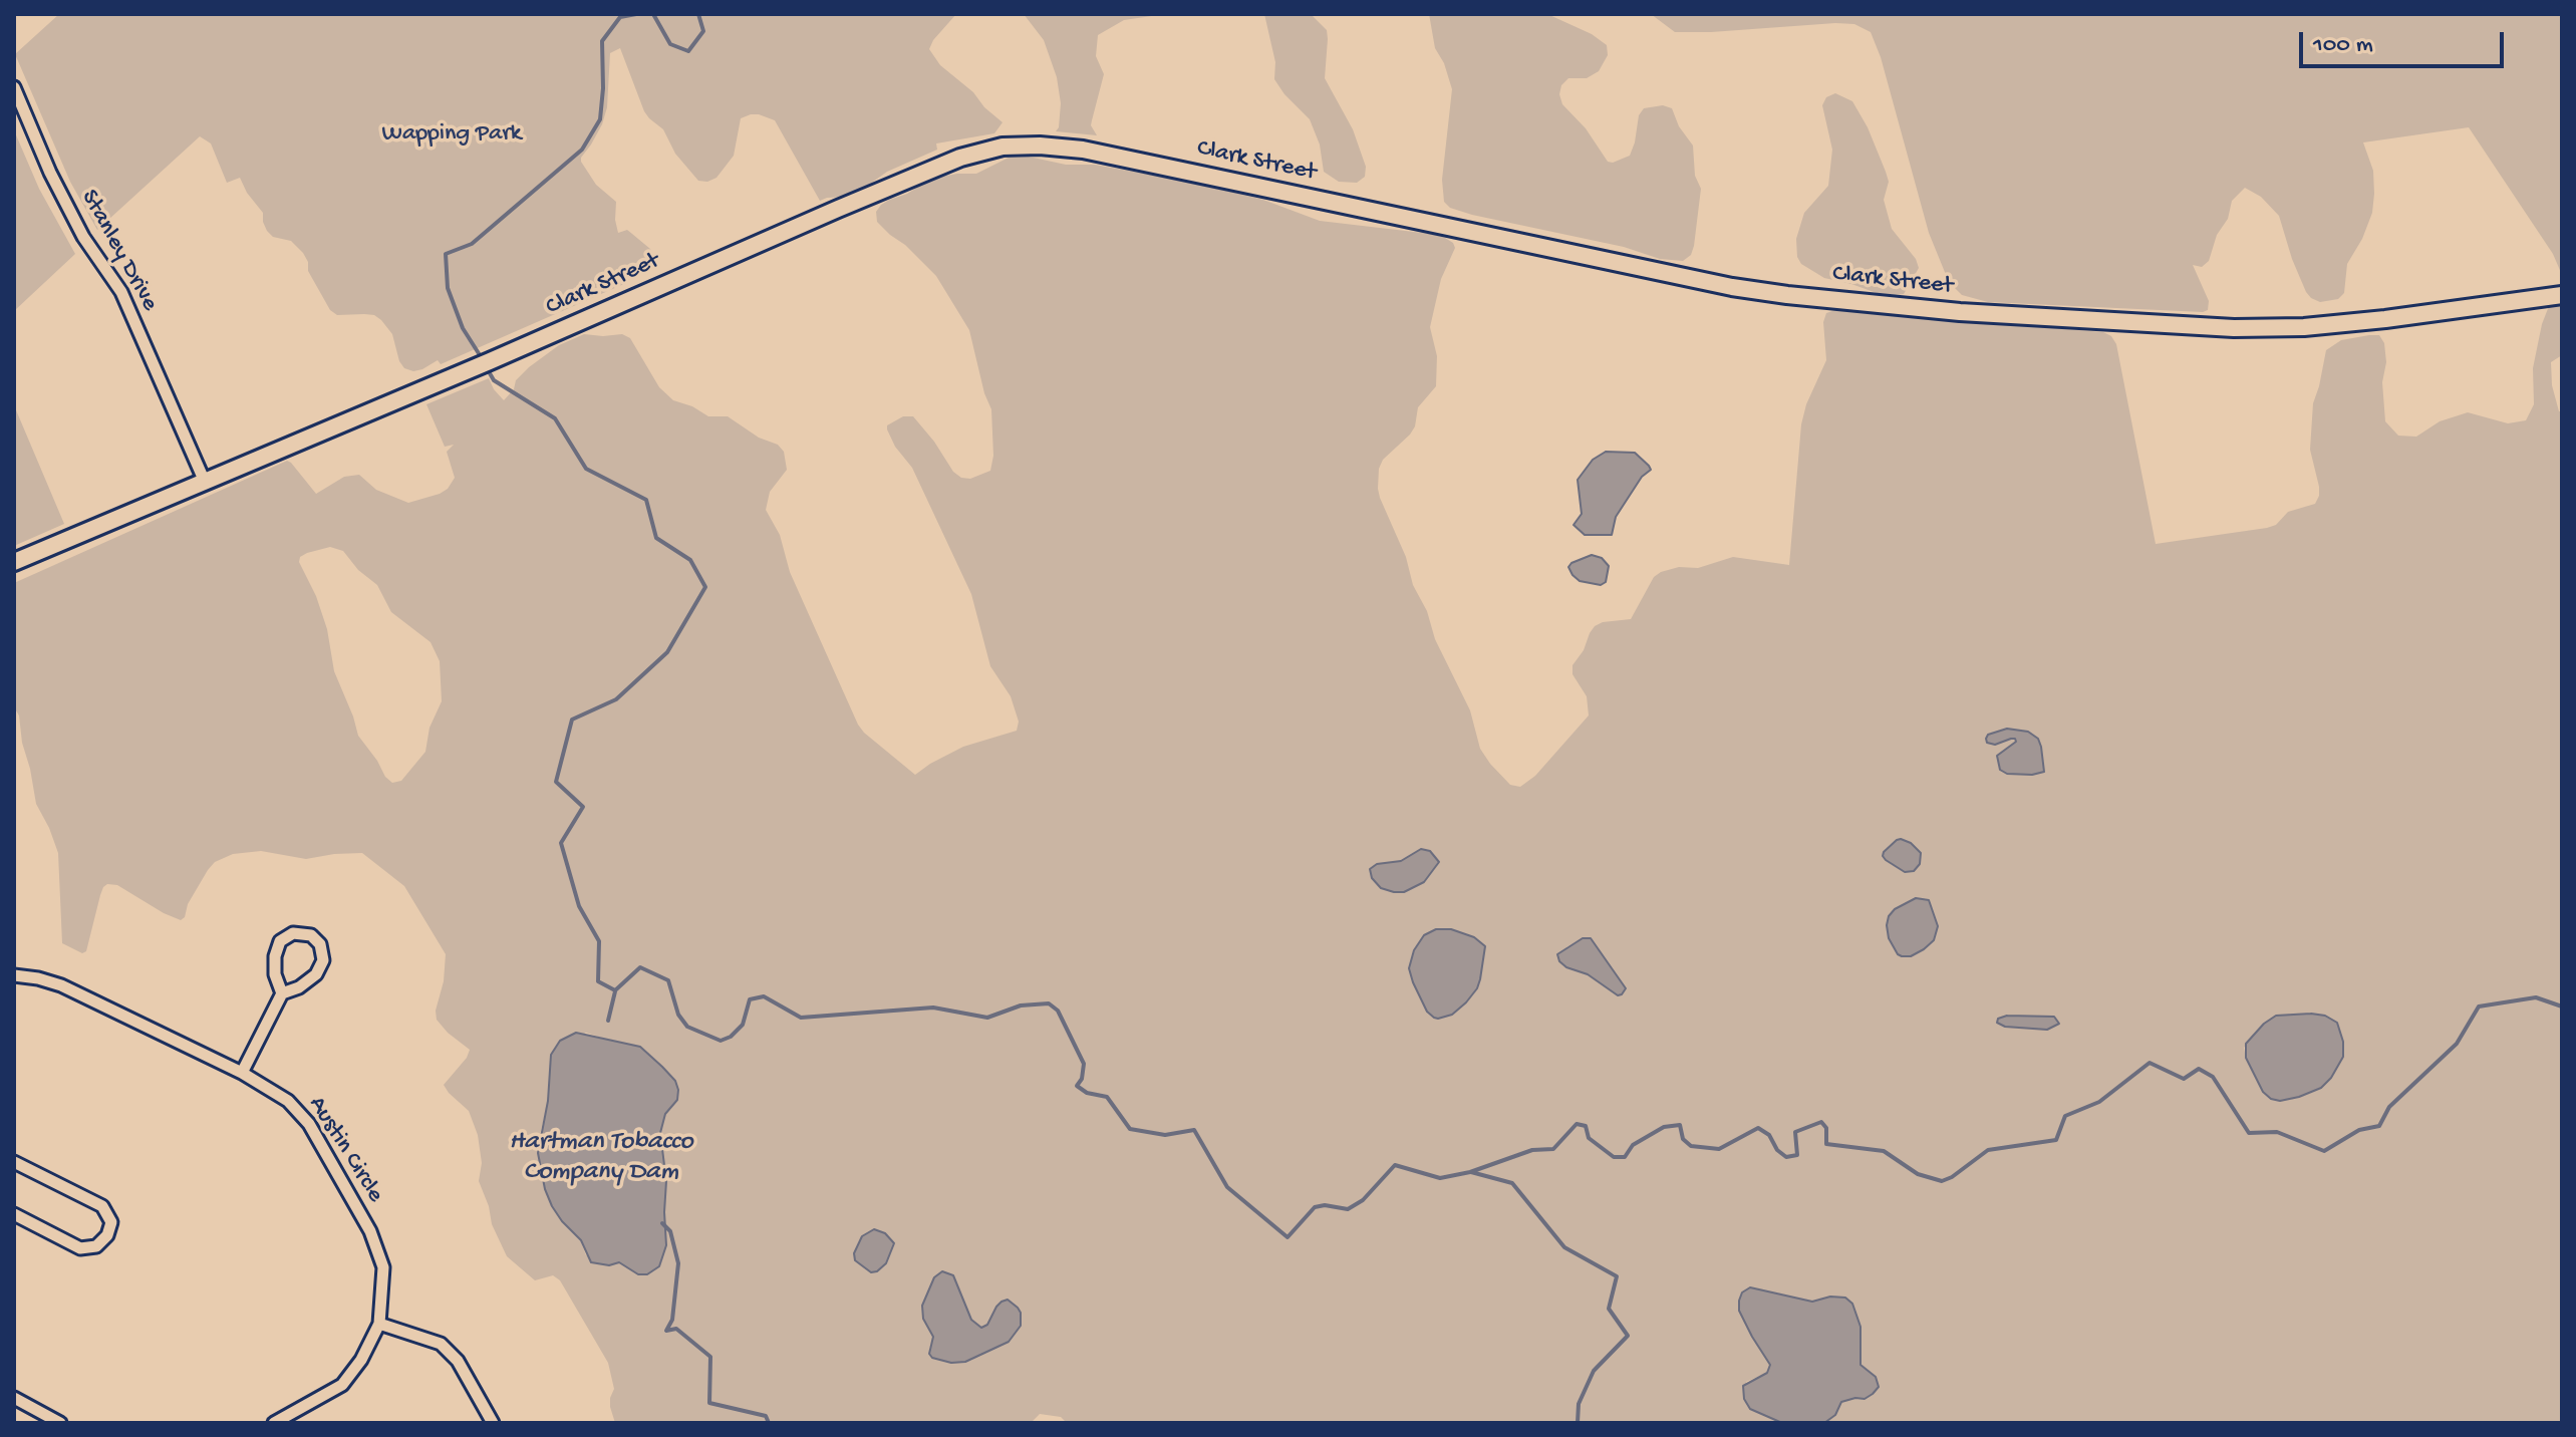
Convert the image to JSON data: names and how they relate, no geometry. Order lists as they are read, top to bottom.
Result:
{
  "streets": {
    "main road": ["Clark Street"],
    "street": ["Stanley Drive", "Austin Circle"]
  },
  "crossings": [
    ["Clark Street", "Stanley Drive"]
  ],
  "water": ["Hartman Tobacco Company Dam"],
  "parks": ["Wapping Park"],
  "scale_bar": "100 m"
}
